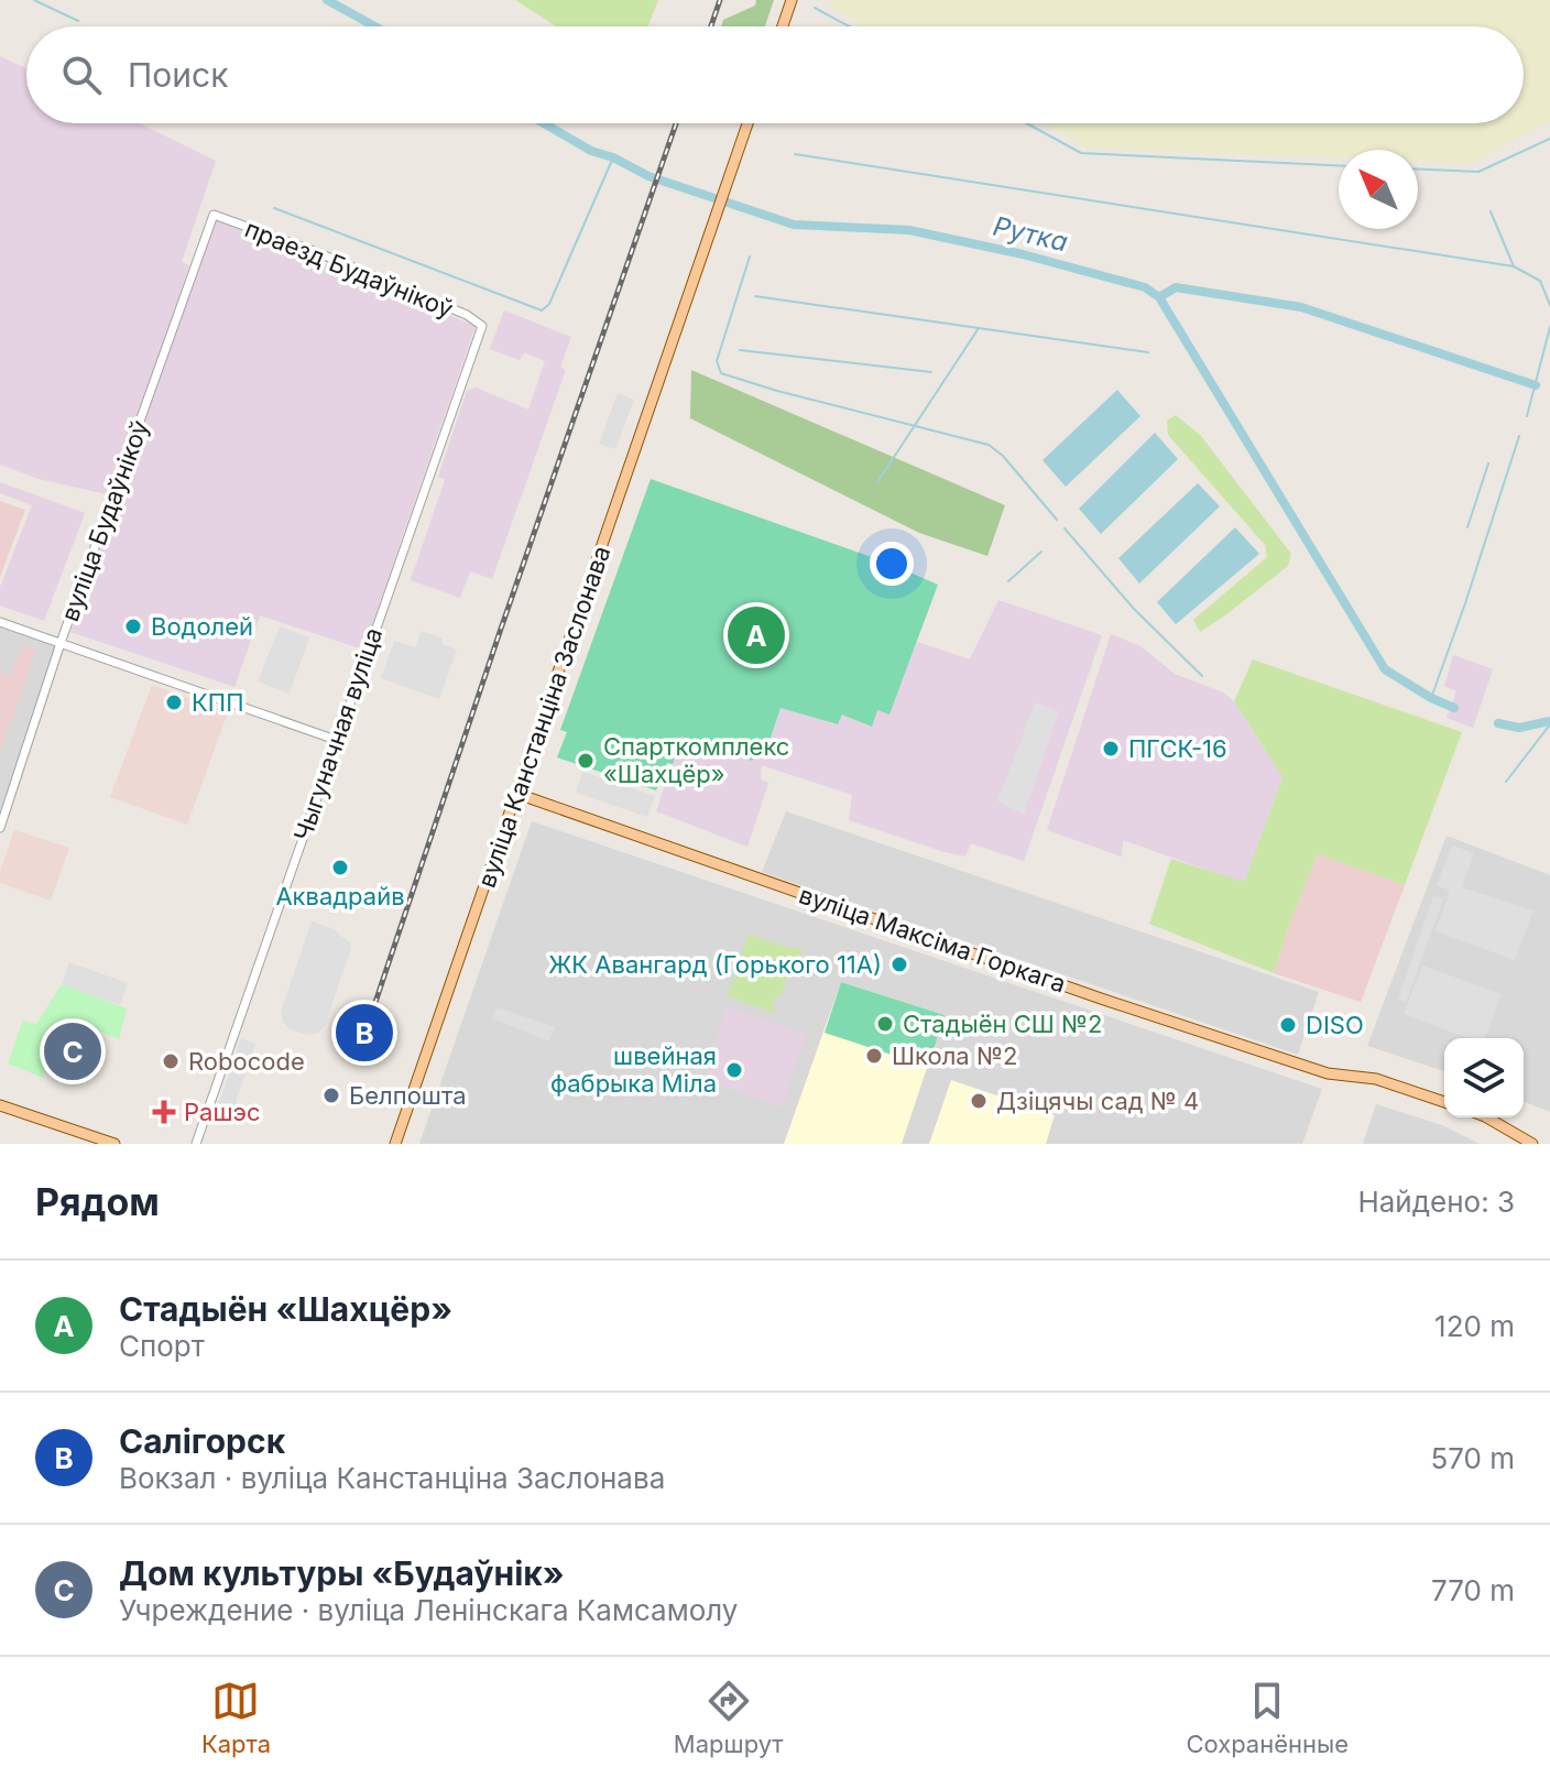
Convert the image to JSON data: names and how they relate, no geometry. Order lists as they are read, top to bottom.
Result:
{
  "streets": {
    "main road": ["вуліца Канстанціна Заслонава", "вуліца Максіма Горкага"],
    "street": ["праезд Будаўнікоў", "вуліца Будаўнікоў", "Чыгуначная вуліца"]
  },
  "crossings": [
    ["праезд Будаўнікоў", "вуліца Будаўнікоў"],
    ["праезд Будаўнікоў", "Чыгуначная вуліца"],
    ["вуліца Канстанціна Заслонава", "вуліца Максіма Горкага"]
  ],
  "water": ["Рутка"],
  "places": {
    "other": [
      "Водолей",
      "КПП",
      "ПГСК-16",
      "Спарткомплекс «Шахцёр»",
      "Аквадрайв",
      "ЖК Авангард (Горького 11А)",
      "Стадыён СШ №2",
      "DISO",
      "Школа №2",
      "Robocode",
      "швейная фабрыка Міла",
      "Белпошта",
      "Дзіцячы сад № 4"
    ],
    "health": ["Рашэс"]
  },
  "north": "top left",
  "page": {
    "search": "Поиск",
    "pins": ["A", "B", "C"],
    "heading": ["Рядом", "Найдено: 3"],
    "list": [
      {
        "mark": "A",
        "name": "Стадыён «Шахцёр»",
        "note": "Спорт",
        "value": "120 m"
      },
      {
        "mark": "B",
        "name": "Салігорск",
        "note": "Вокзал · вуліца Канстанціна Заслонава",
        "value": "570 m"
      },
      {
        "mark": "C",
        "name": "Дом культуры «Будаўнік»",
        "note": "Учреждение · вуліца Ленінскага Камсамолу",
        "value": "770 m"
      }
    ],
    "nav": ["Карта", "Маршрут", "Сохранённые"]
  }
}
